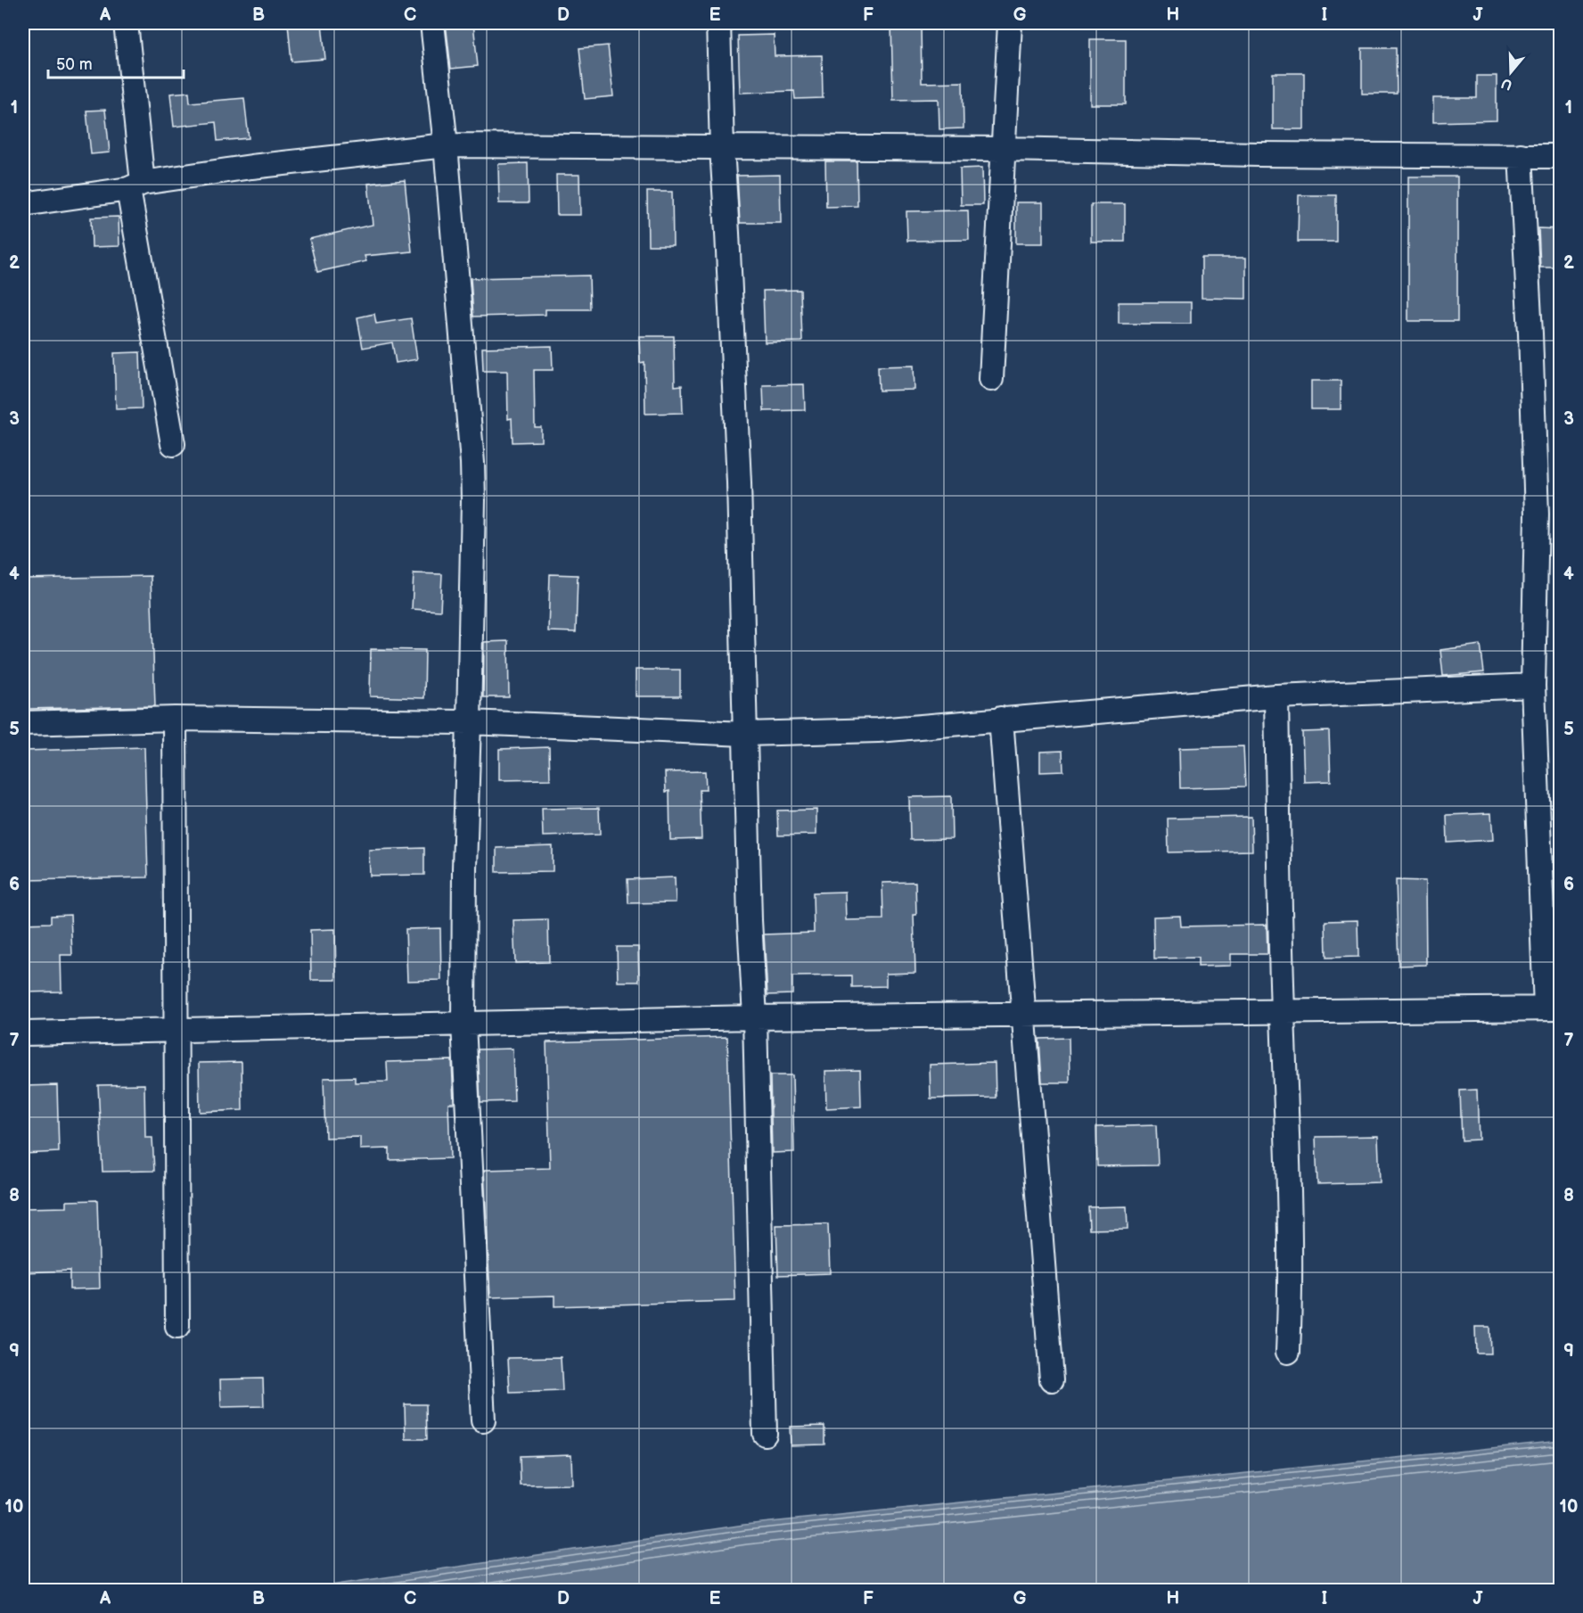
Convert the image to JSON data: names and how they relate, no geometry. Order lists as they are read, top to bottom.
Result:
{
  "scale_bar": "50 m",
  "north": "bottom",
  "grid": {
    "columns": [
      "A",
      "B",
      "C",
      "D",
      "E",
      "F",
      "G",
      "H",
      "I",
      "J"
    ],
    "rows": [
      "1",
      "2",
      "3",
      "4",
      "5",
      "6",
      "7",
      "8",
      "9",
      "10"
    ]
  }
}
